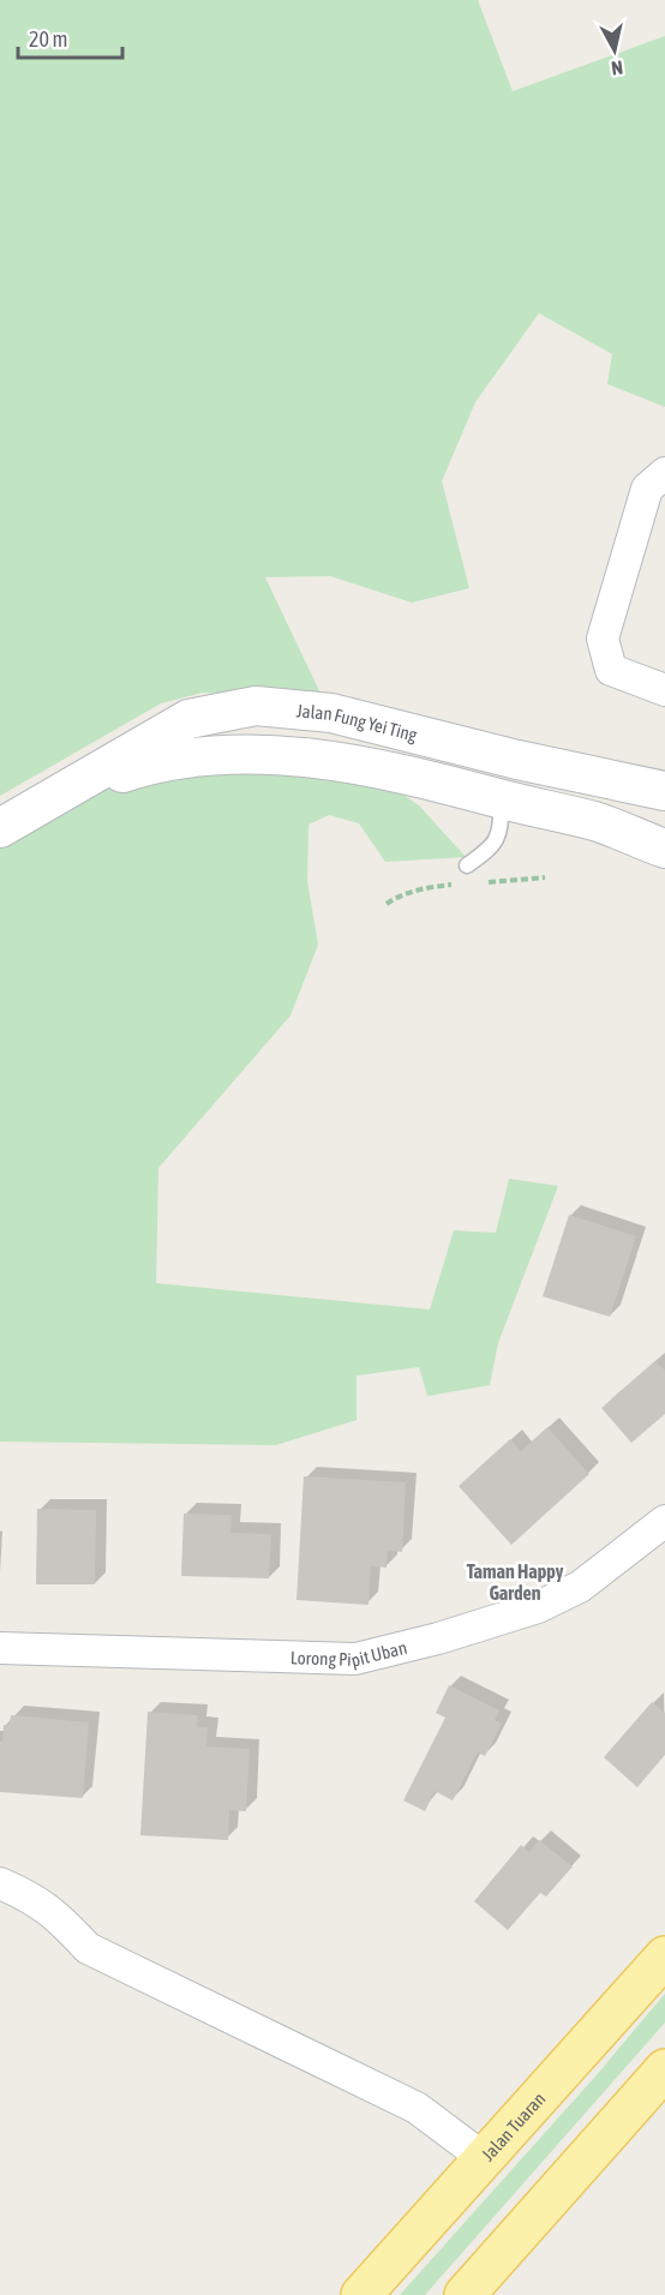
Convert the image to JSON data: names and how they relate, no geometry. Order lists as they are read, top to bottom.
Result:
{
  "streets": {
    "main road": ["Jalan Tuaran"],
    "street": ["Jalan Fung Yei Ting", "Lorong Pipit Uban"]
  },
  "districts": ["Taman Happy Garden"],
  "scale_bar": "20 m",
  "north": "bottom"
}
